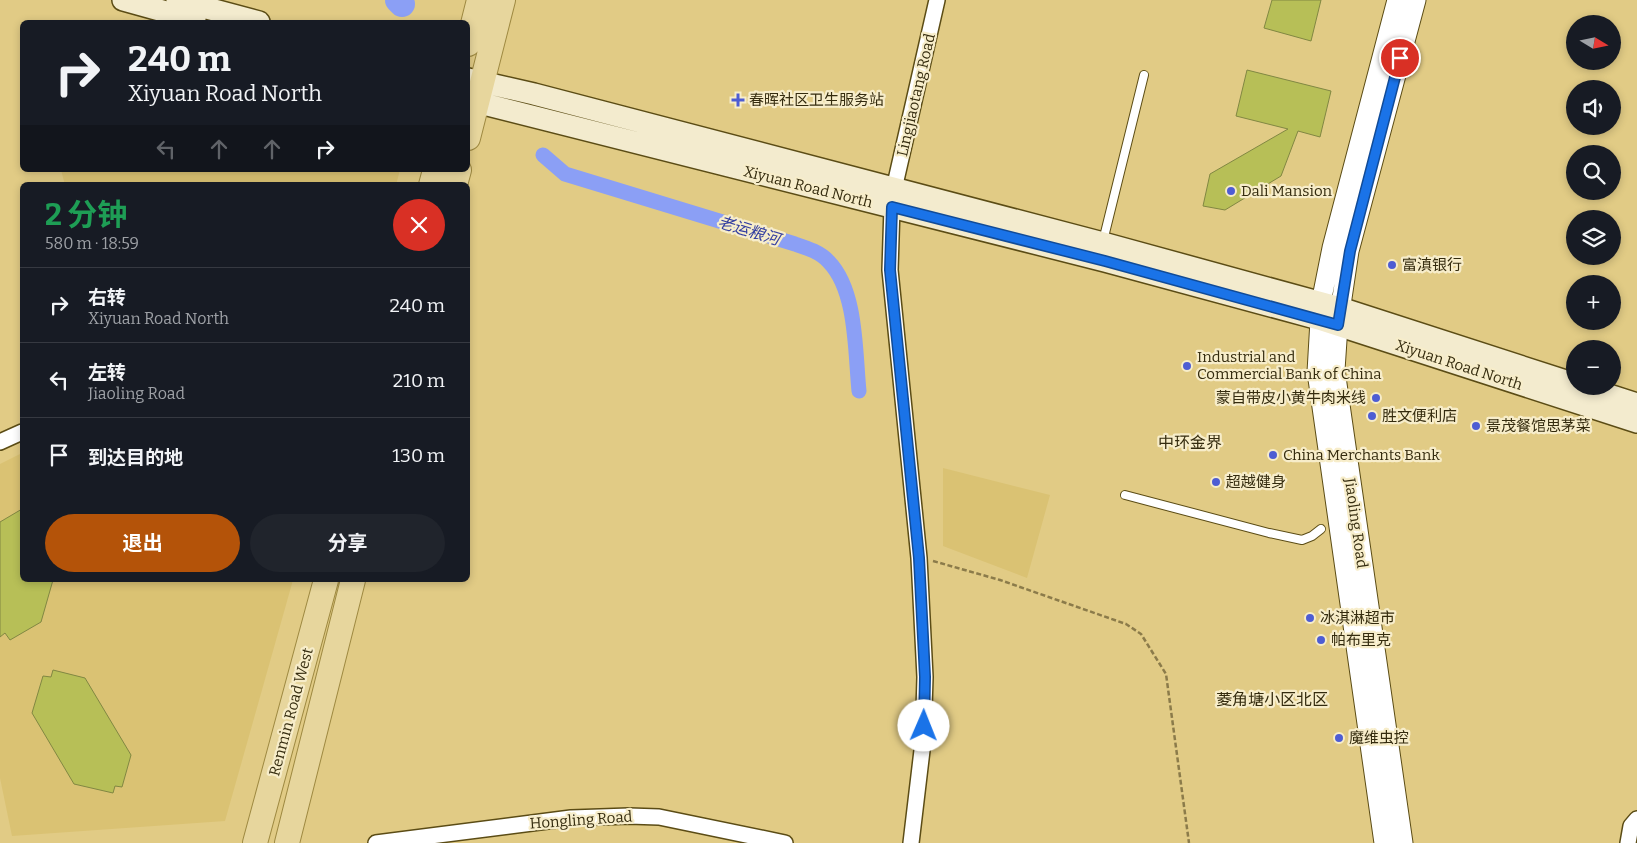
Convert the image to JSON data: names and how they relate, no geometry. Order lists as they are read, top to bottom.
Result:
{
  "streets": {
    "main road": ["Xiyuan Road North", "Renmin Road West"],
    "street": ["Lingjiaotang Road", "Jiaoling Road", "Hongling Road"]
  },
  "crossings": [
    ["Lingjiaotang Road", "Xiyuan Road North"],
    ["Xiyuan Road North", "Jiaoling Road"]
  ],
  "districts": ["中环金界", "菱角塘小区北区"],
  "water": ["老运粮河"],
  "places": {
    "health": ["春晖社区卫生服务站"],
    "other": [
      "Dali Mansion",
      "富滇银行",
      "Industrial and Commercial Bank of China",
      "蒙自带皮小黄牛肉米线",
      "胜文便利店",
      "景茂餐馆思茅菜",
      "China Merchants Bank",
      "超越健身",
      "冰淇淋超市",
      "帕布里克",
      "魔维虫控"
    ]
  },
  "north": "right",
  "page": {
    "map_buttons": ["+", "−"],
    "turn": ["240 m", "Xiyuan Road North"],
    "heading": ["2 分钟", "580 m · 18:59"],
    "list": [
      {
        "name": "右转",
        "note": "Xiyuan Road North",
        "value": "240 m"
      },
      {
        "name": "左转",
        "note": "Jiaoling Road",
        "value": "210 m"
      },
      {
        "name": "到达目的地",
        "value": "130 m"
      }
    ],
    "buttons": ["退出", "分享"]
  }
}
